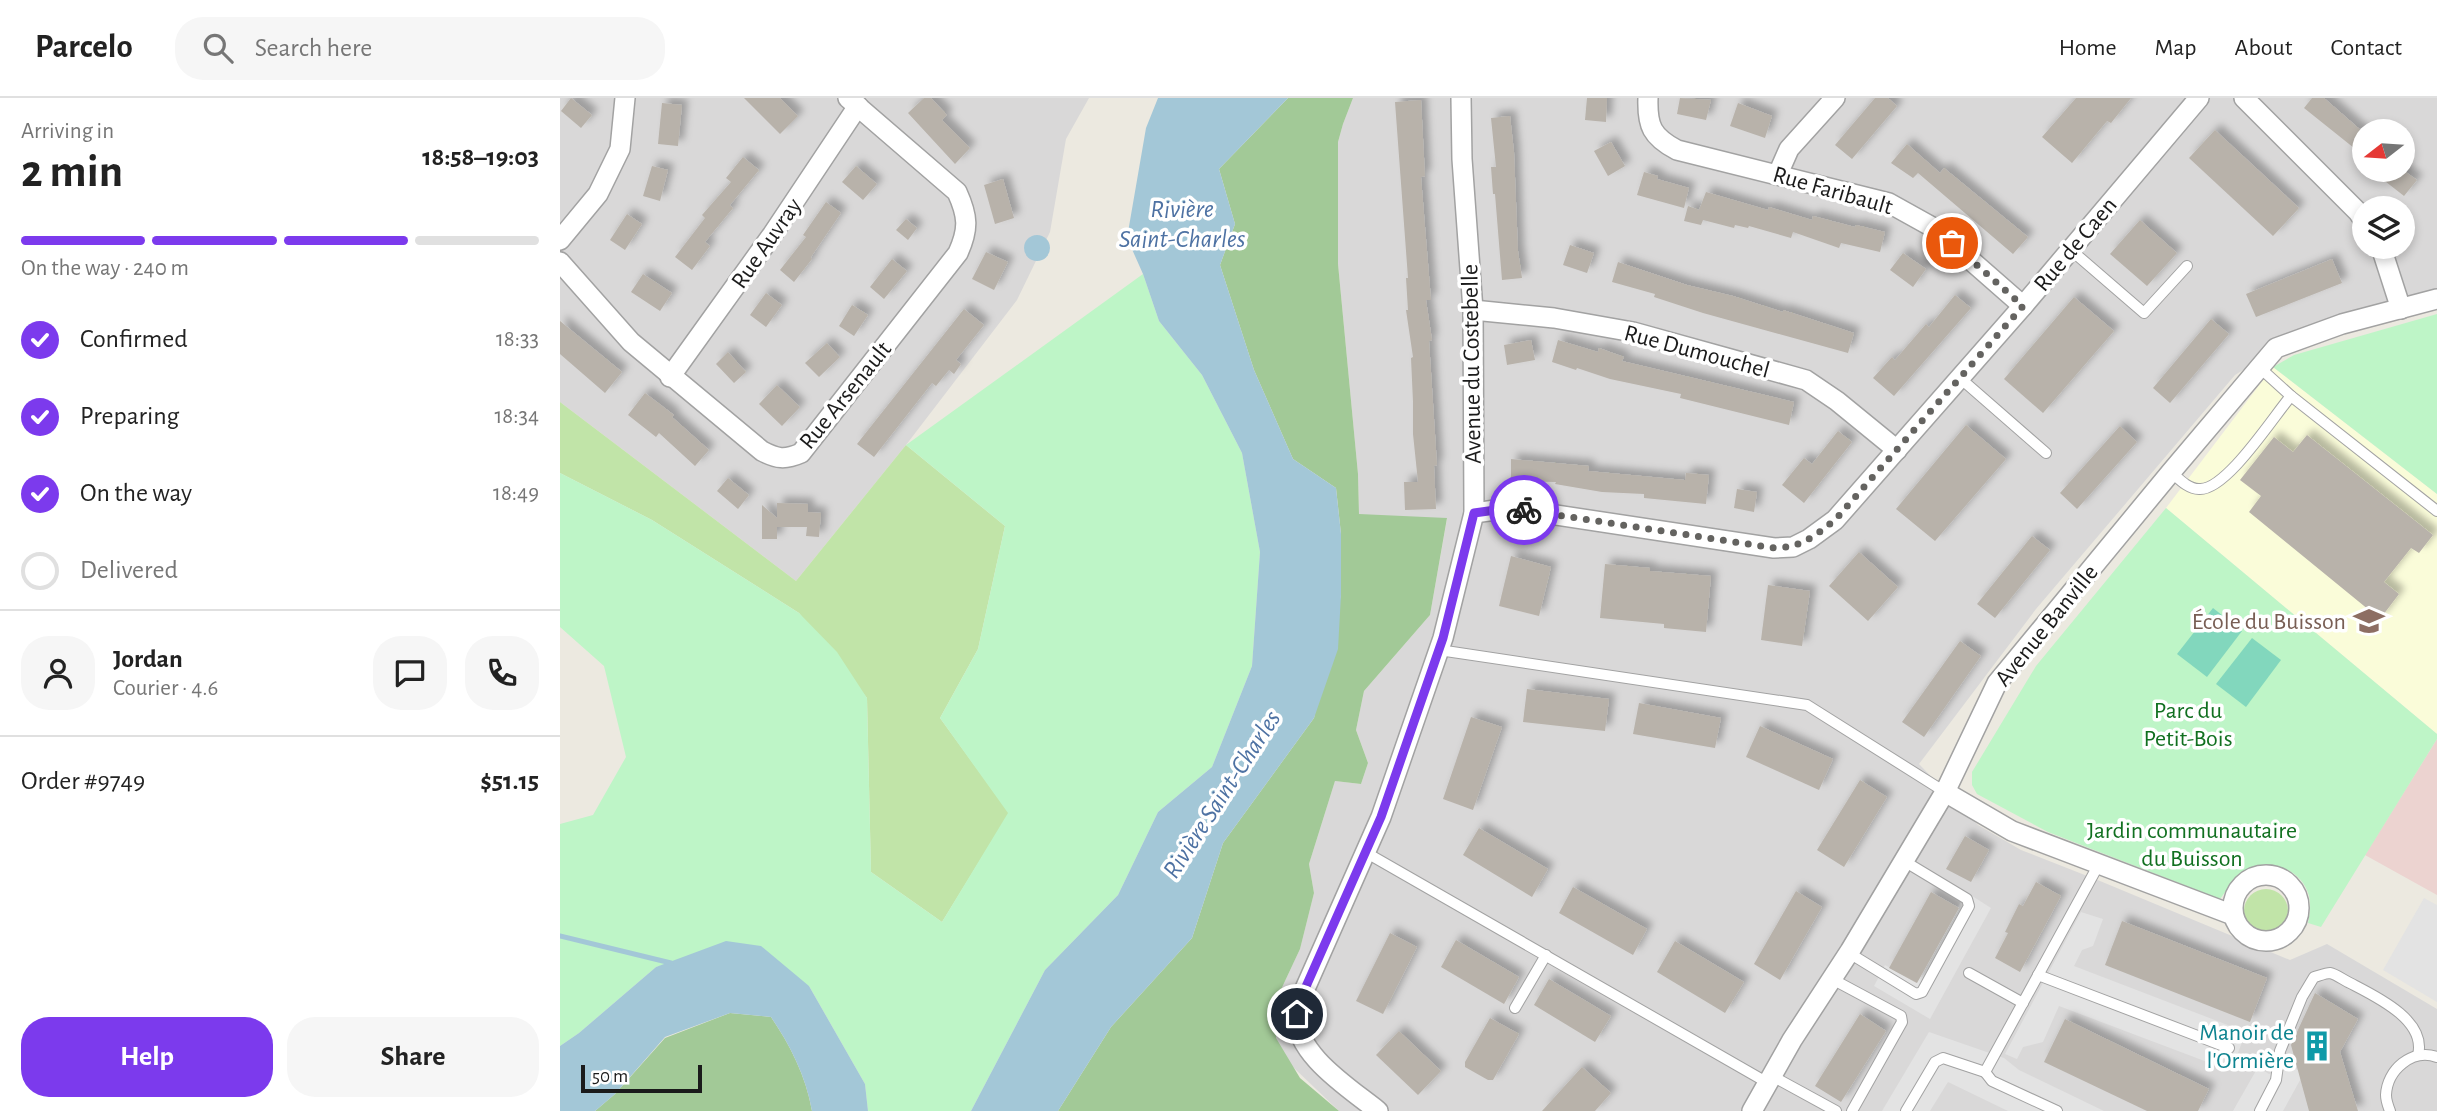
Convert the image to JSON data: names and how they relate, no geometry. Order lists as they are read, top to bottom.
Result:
{
  "streets": {
    "street": [
      "Rue Faribault",
      "Rue Auvray",
      "Rue de Caen",
      "Rue Dumouchel",
      "Avenue du Costebelle",
      "Rue Arsenault",
      "Avenue Banville"
    ]
  },
  "crossings": [
    ["Rue Faribault", "Rue de Caen"],
    ["Rue Auvray", "Rue Arsenault"],
    ["Rue de Caen", "Rue Dumouchel"],
    ["Rue de Caen", "Avenue du Costebelle"],
    ["Rue Dumouchel", "Avenue du Costebelle"]
  ],
  "water": ["Rivière Saint-Charles"],
  "parks": ["Parc du Petit-Bois", "Jardin communautaire du Buisson"],
  "places": {
    "school or university": ["École du Buisson"],
    "building": ["Manoir de l'Ormière"]
  },
  "scale_bar": "50 m",
  "north": "left",
  "page": {
    "header": "Parcelo",
    "search": "Search here",
    "nav": [
      "Home",
      "Map",
      "About",
      "Contact"
    ],
    "heading": ["2 min", "Arriving in", "18:58–19:03"],
    "panel": [
      "Jordan",
      "Courier · 4.6",
      "Order #9749",
      "$51.15"
    ],
    "bar": "On the way · 240 m",
    "list": [
      ["Confirmed", "18:33"],
      ["Preparing", "18:34"],
      ["On the way", "18:49"],
      "Delivered"
    ],
    "buttons": ["Help", "Share"],
    "scale": "50 m"
  }
}
